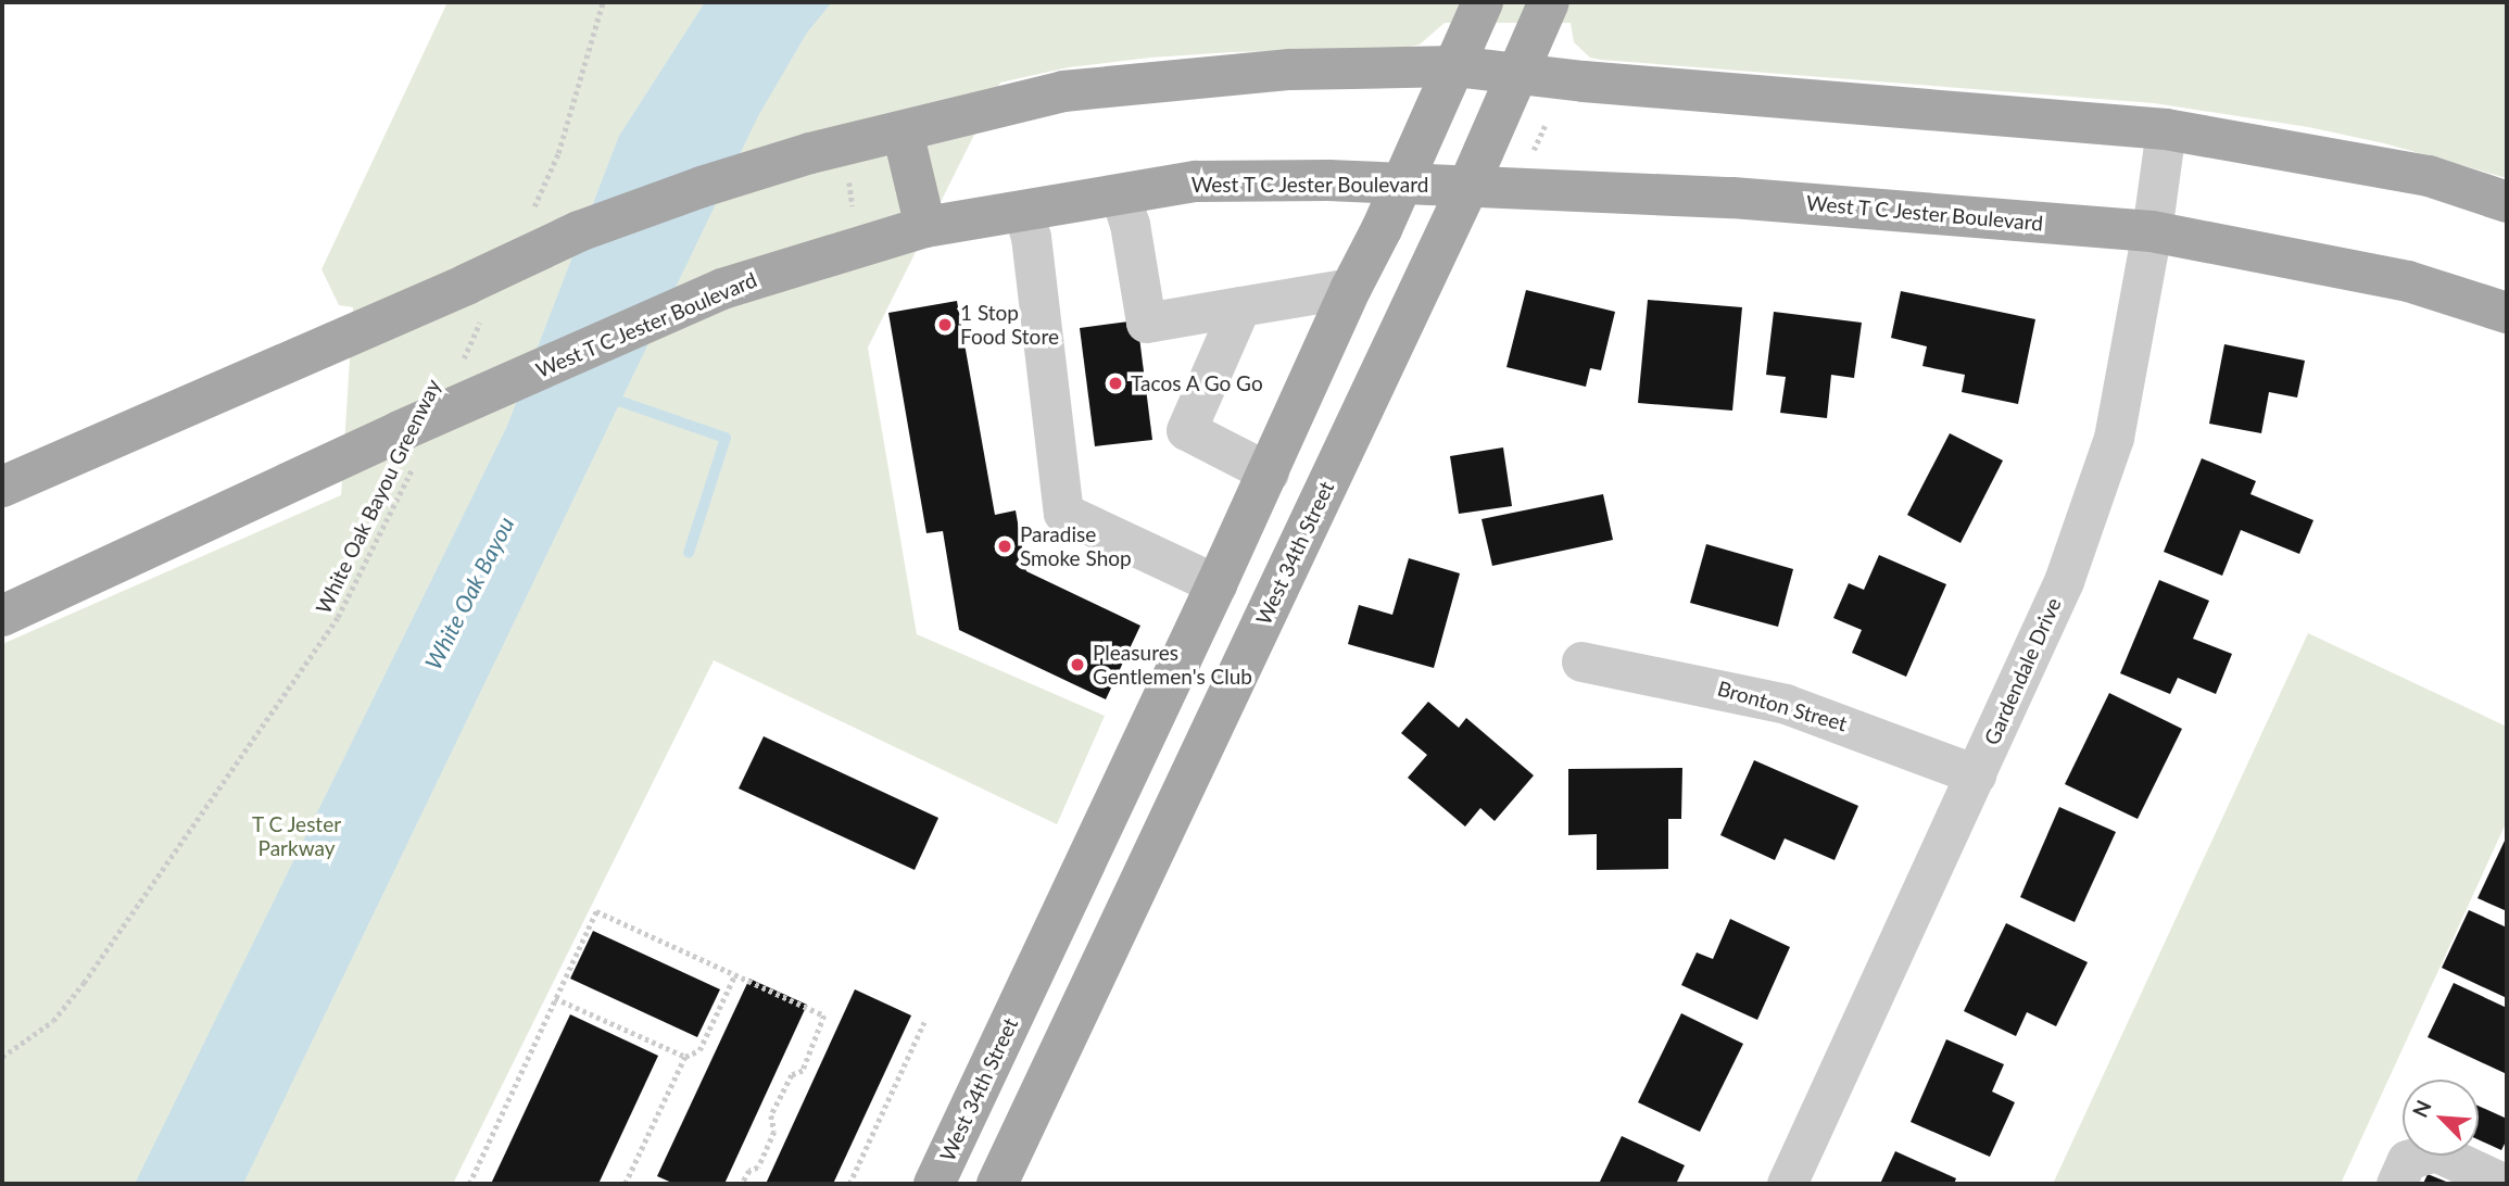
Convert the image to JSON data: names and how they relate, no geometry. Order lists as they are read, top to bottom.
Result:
{
  "streets": {
    "main road": ["West T C Jester Boulevard", "West 34th Street"],
    "street": ["Gardendale Drive", "Bronton Street"],
    "path": ["White Oak Bayou Greenway"]
  },
  "crossings": [
    ["West T C Jester Boulevard", "White Oak Bayou Greenway"],
    ["West T C Jester Boulevard", "West 34th Street"],
    ["West T C Jester Boulevard", "Gardendale Drive"],
    ["Gardendale Drive", "Bronton Street"]
  ],
  "water": ["White Oak Bayou"],
  "parks": ["T C Jester Parkway"],
  "places": [
    "1 Stop Food Store",
    "Tacos A Go Go",
    "Paradise Smoke Shop",
    "Pleasures Gentlemen's Club"
  ],
  "north": "top left"
}
